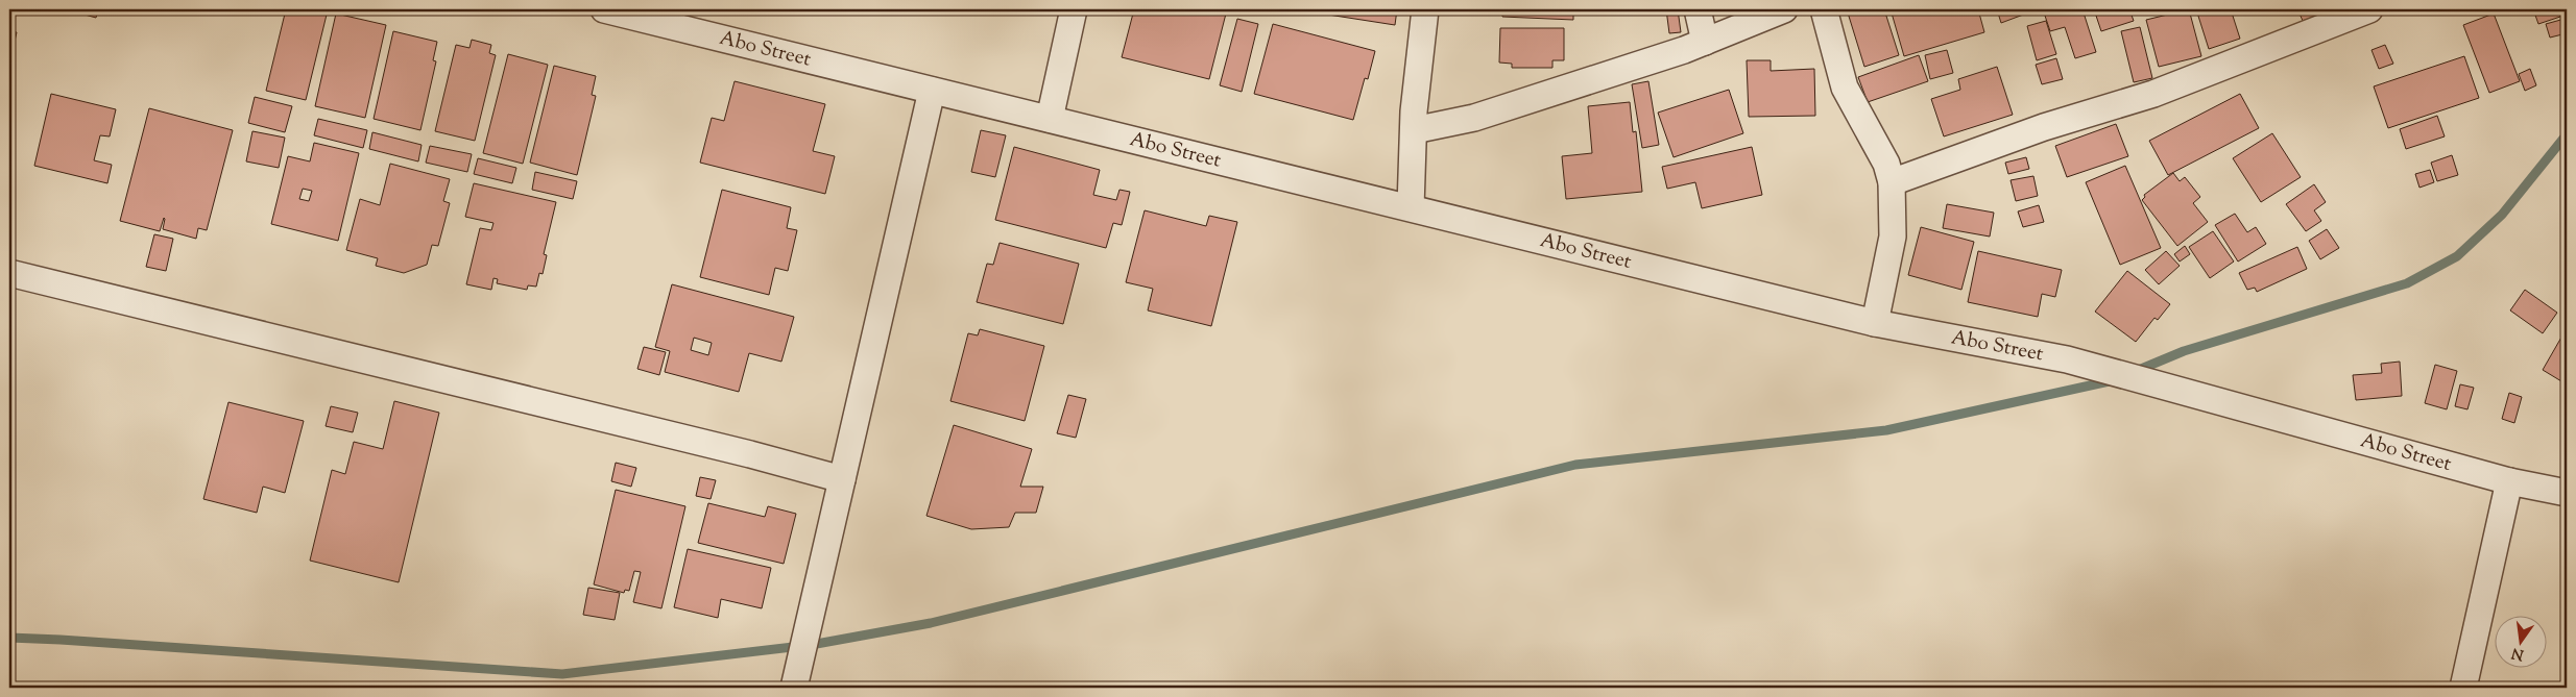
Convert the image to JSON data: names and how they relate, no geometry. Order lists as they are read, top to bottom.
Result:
{
  "streets": {
    "street": ["Abo Street"]
  },
  "north": "bottom"
}
